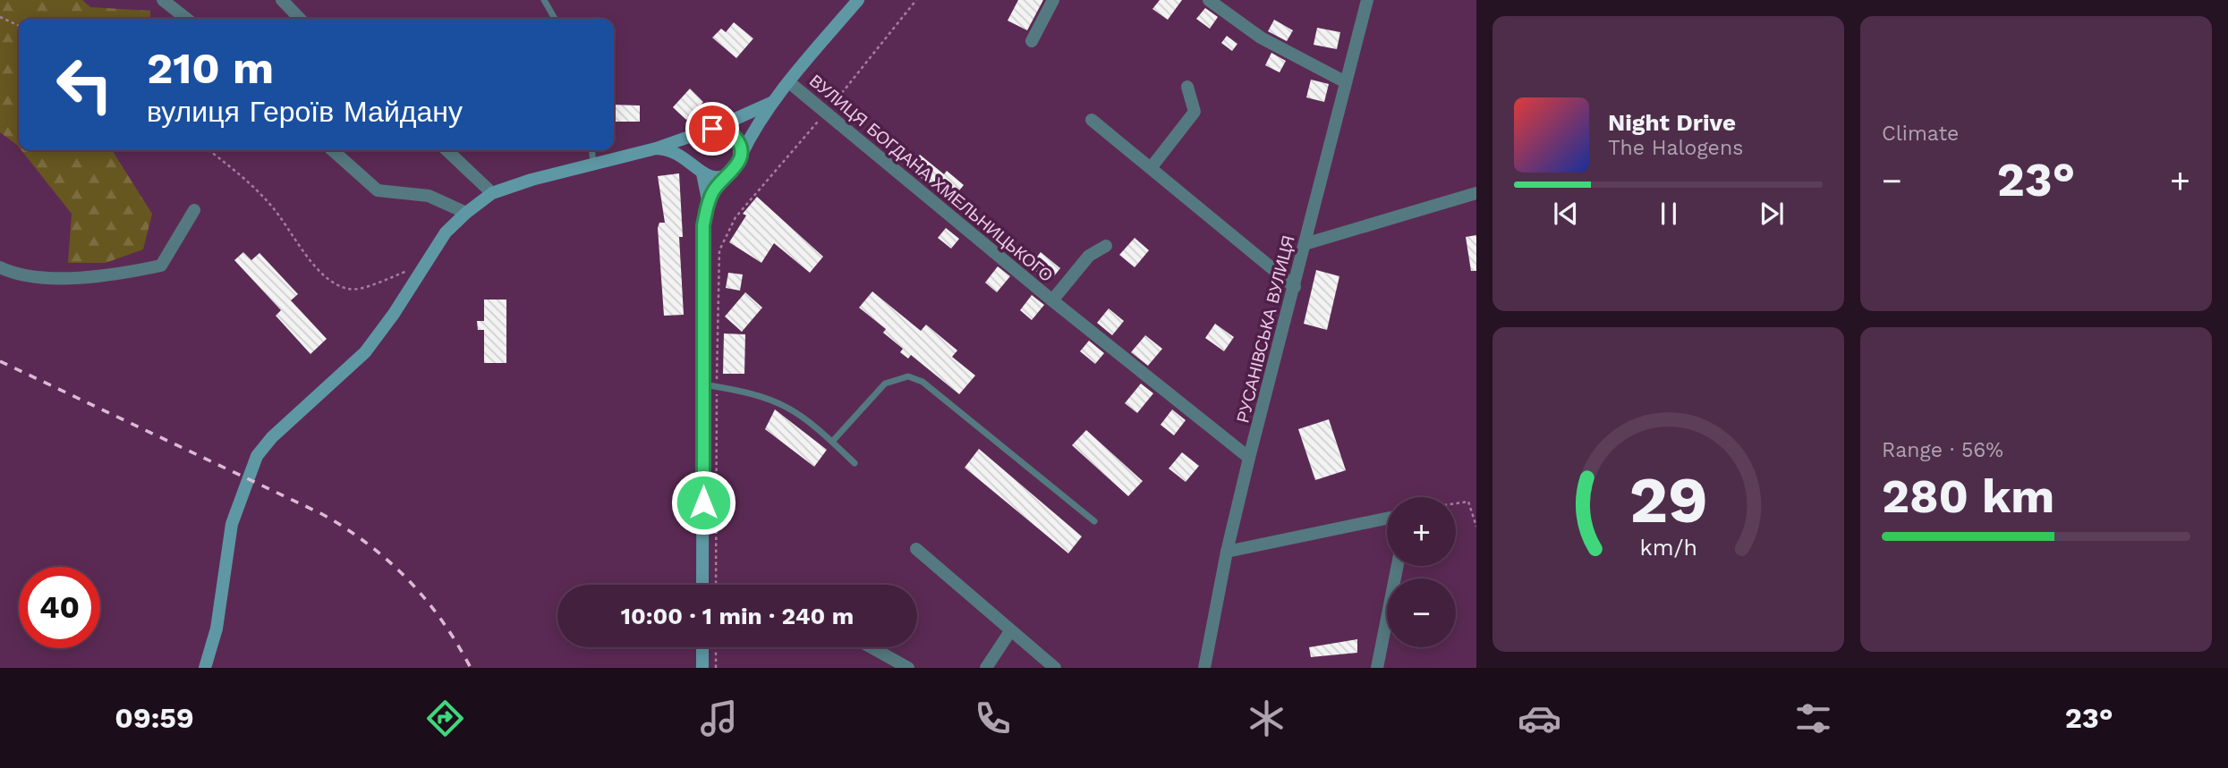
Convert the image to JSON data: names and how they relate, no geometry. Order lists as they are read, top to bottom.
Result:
{
  "streets": {
    "street": ["ВУЛИЦЯ БОГДАНА ХМЕЛЬНИЦЬКОГО", "РУСАНІВСЬКА ВУЛИЦЯ"]
  },
  "crossings": [
    ["ВУЛИЦЯ БОГДАНА ХМЕЛЬНИЦЬКОГО", "РУСАНІВСЬКА ВУЛИЦЯ"]
  ],
  "page": {
    "tile": [
      "Climate",
      ["Range · 56%", "280 km"]
    ],
    "turn": ["210 m", "вулиця Героїв Майдану"],
    "song": ["Night Drive", "The Halogens"],
    "heat": ["−", "23°", "+"],
    "map_buttons": ["+", "−"],
    "limit": "40",
    "trip": "10:00 · 1 min · 240 m",
    "tabs": ["09:59", "23°"],
    "gauge": ["29", "km/h"]
  }
}
